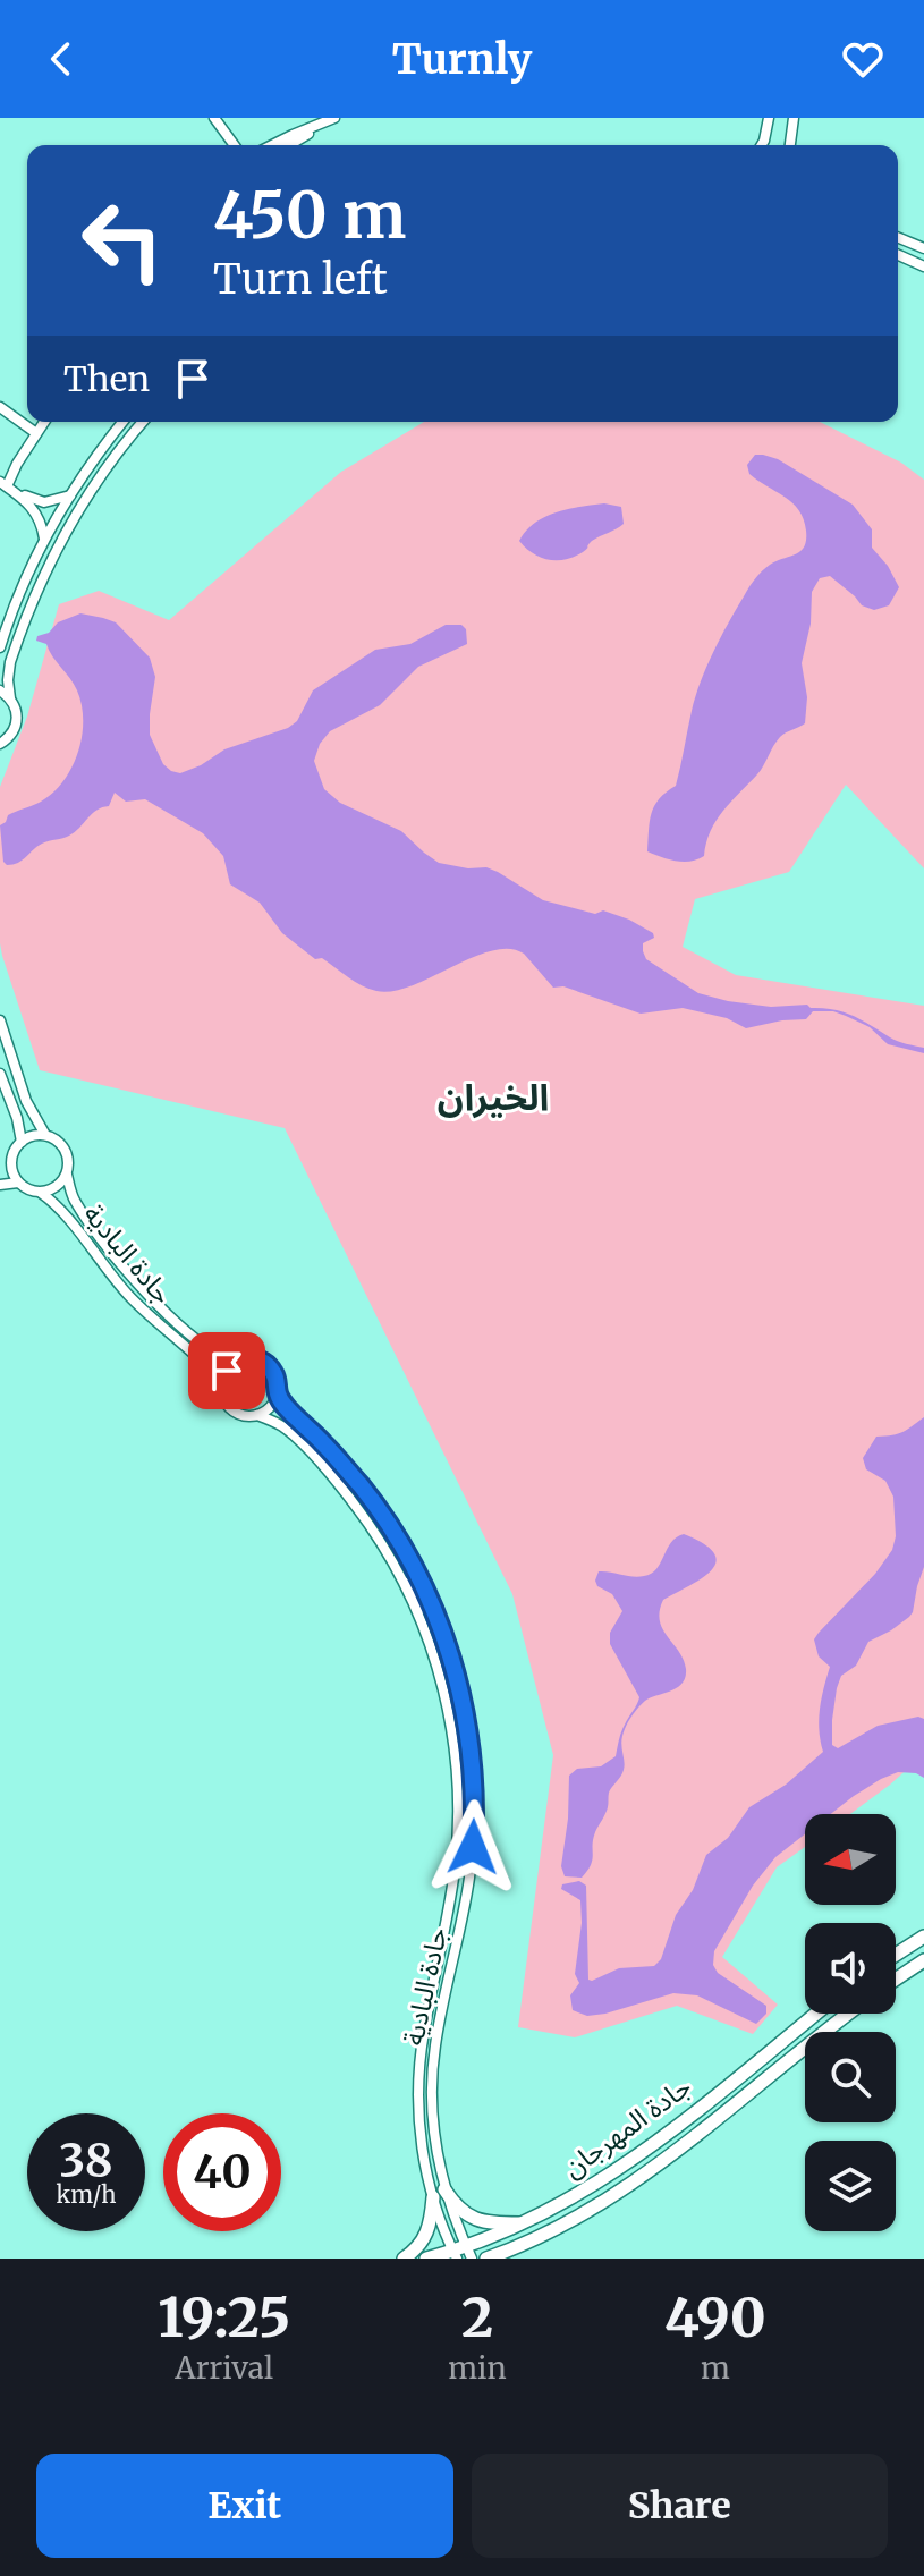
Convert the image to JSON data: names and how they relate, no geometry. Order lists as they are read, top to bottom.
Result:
{
  "streets": {
    "main road": ["جادة المهرجان"],
    "street": ["جادة البادية"]
  },
  "crossings": [
    ["جادة البادية", "جادة المهرجان"]
  ],
  "districts": ["الخيران"],
  "north": "left",
  "page": {
    "header": "Turnly",
    "turn": ["450 m", "Turn left"],
    "then": "Then",
    "speed": "38 km/h",
    "limit": "40",
    "eta": [
      "19:25",
      "Arrival",
      "2",
      "min",
      "490",
      "m"
    ],
    "buttons": ["Exit", "Share"]
  }
}
